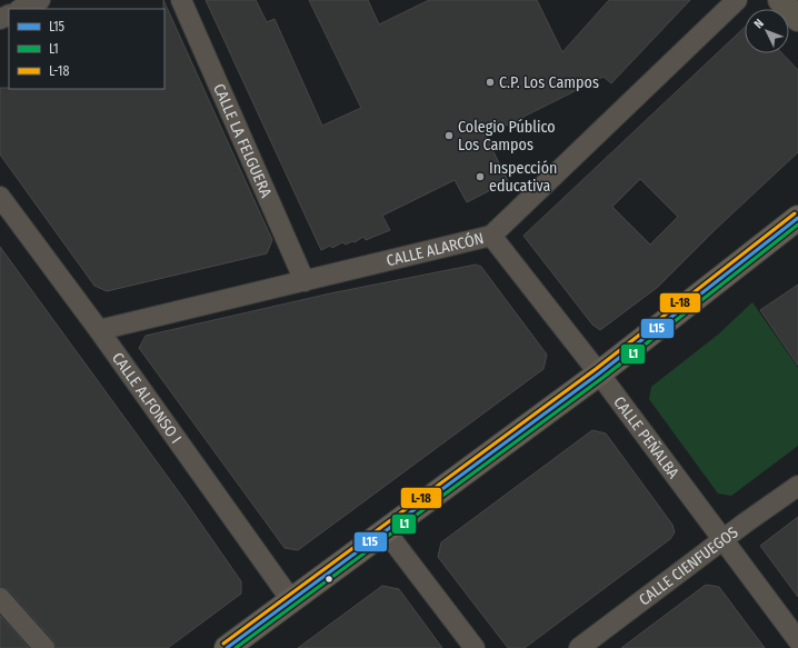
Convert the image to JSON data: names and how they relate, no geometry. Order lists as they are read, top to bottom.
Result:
{
  "streets": {
    "street": [
      "CALLE LA FELGUERA",
      "CALLE ALARCÓN",
      "CALLE ALFONSO I",
      "CALLE PEÑALBA",
      "CALLE CIENFUEGOS"
    ]
  },
  "crossings": [
    ["CALLE LA FELGUERA", "CALLE ALARCÓN"],
    ["CALLE ALARCÓN", "CALLE ALFONSO I"],
    ["CALLE ALARCÓN", "CALLE PEÑALBA"],
    ["CALLE PEÑALBA", "CALLE CIENFUEGOS"]
  ],
  "places": ["C.P. Los Campos", "Colegio Público Los Campos", "Inspección educativa"],
  "lines": ["transit line L-18", "transit line L15", "transit line L1"],
  "legend": ["L15", "L1", "L-18"],
  "north": "top left"
}
